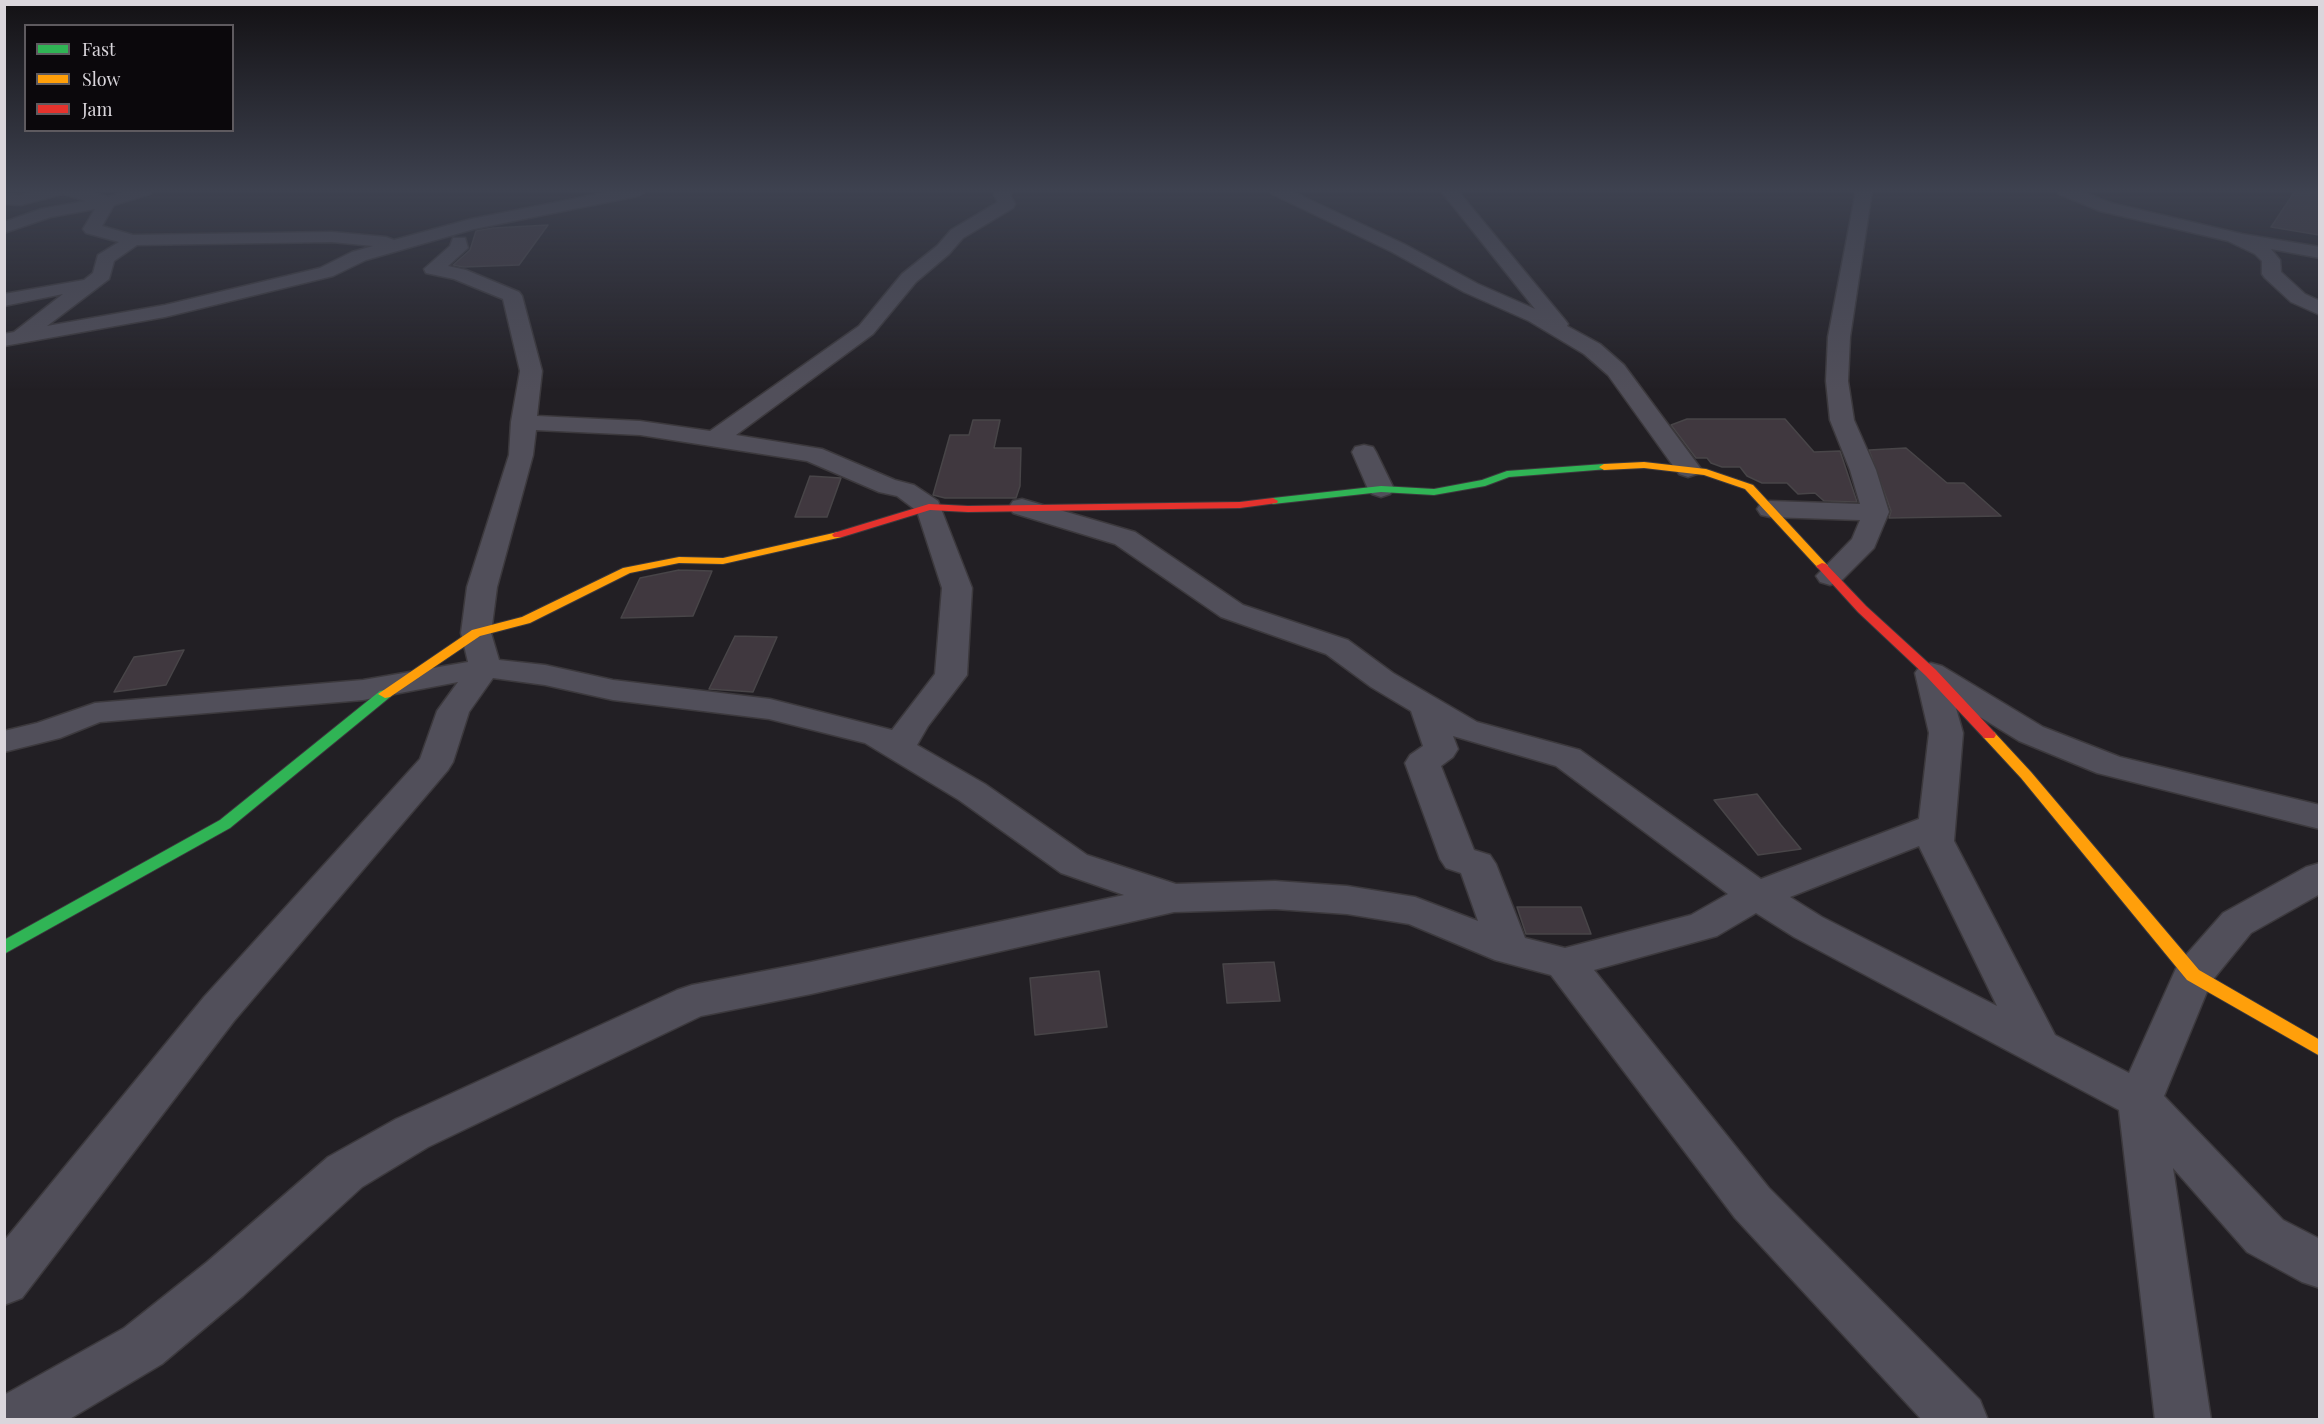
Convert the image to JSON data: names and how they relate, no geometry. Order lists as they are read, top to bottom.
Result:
{
  "legend": ["Fast", "Slow", "Jam"]
}
